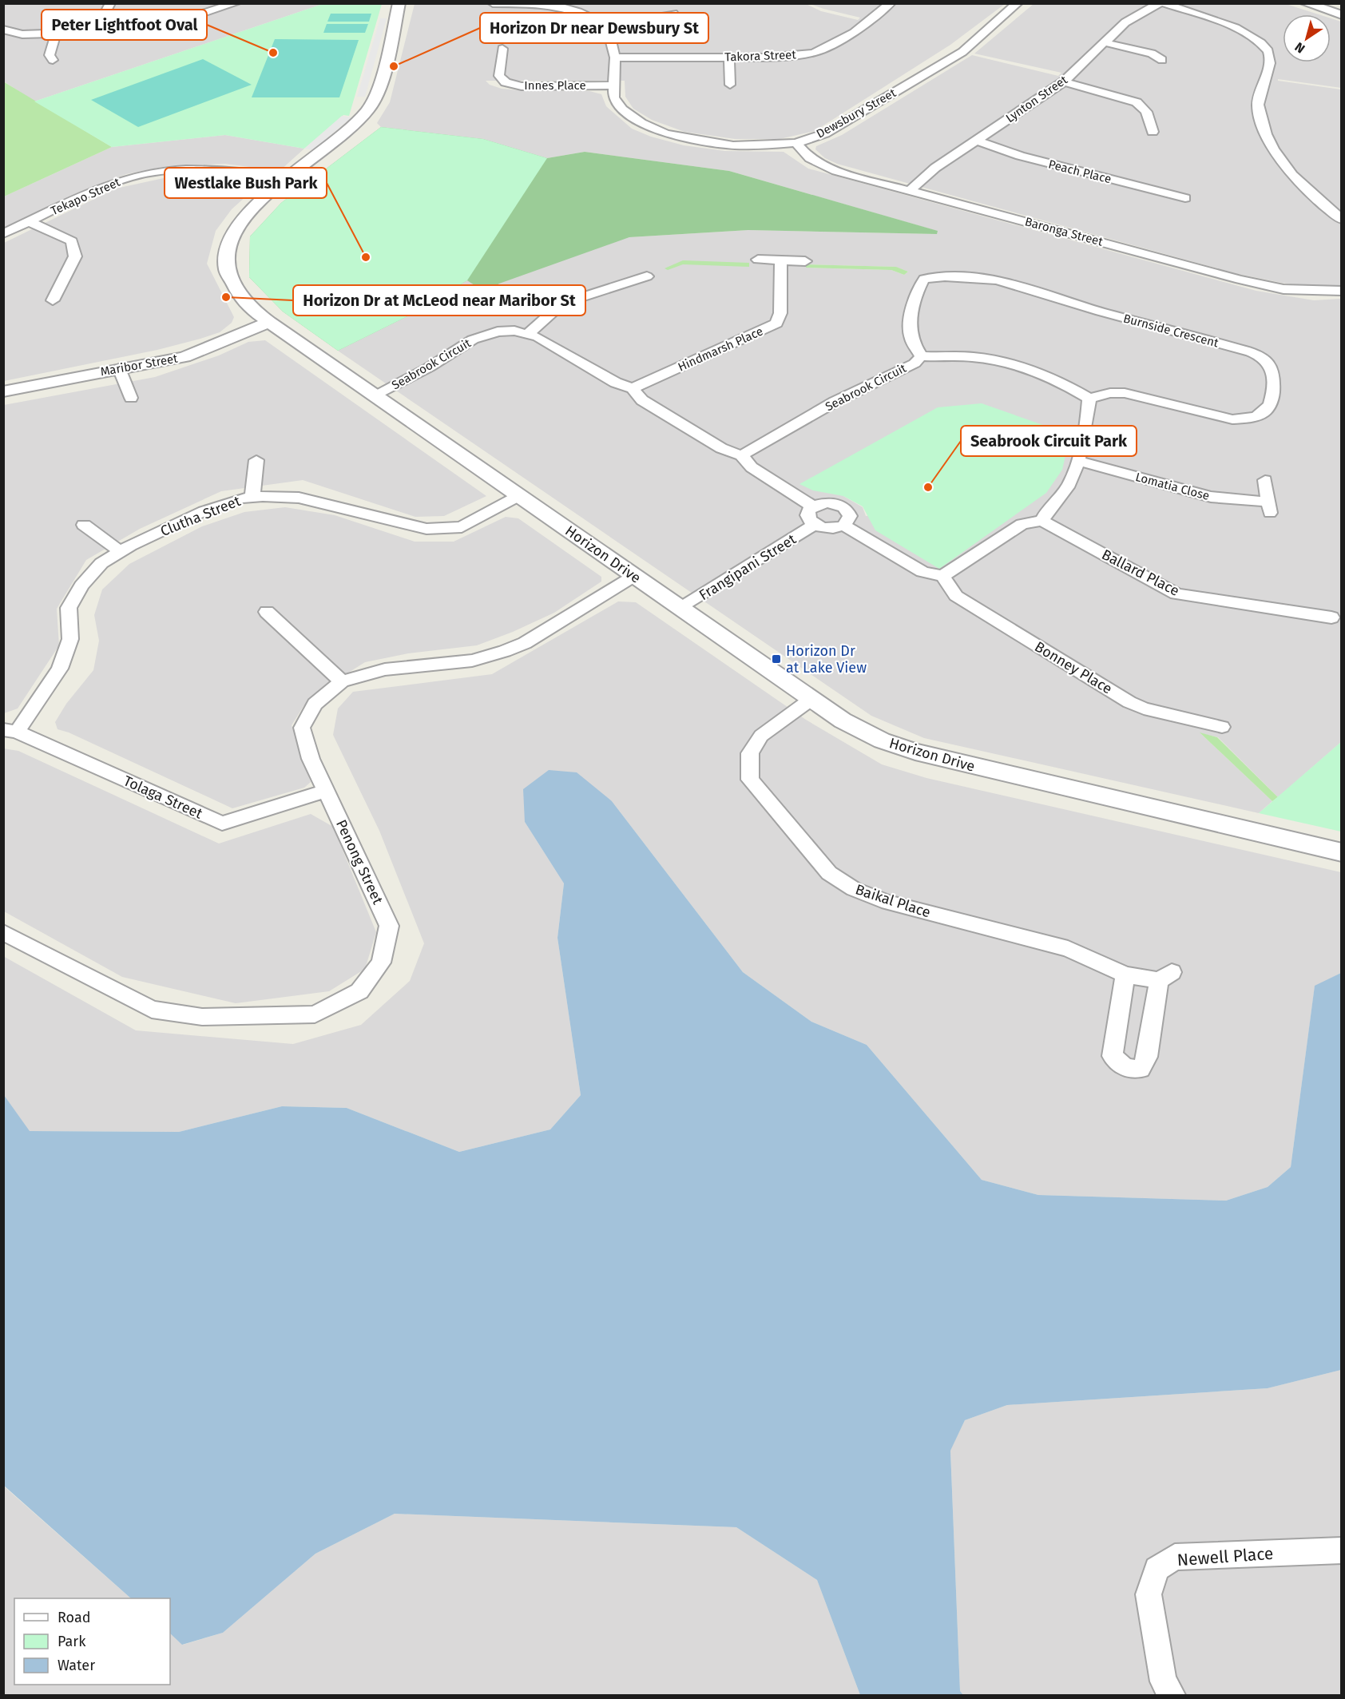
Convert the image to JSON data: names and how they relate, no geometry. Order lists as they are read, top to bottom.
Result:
{
  "streets": {
    "street": [
      "Takora Street",
      "Innes Place",
      "Lynton Street",
      "Dewsbury Street",
      "Peach Place",
      "Tekapo Street",
      "Baronga Street",
      "Burnside Crescent",
      "Hindmarsh Place",
      "Seabrook Circuit",
      "Maribor Street",
      "Lomatia Close",
      "Clutha Street",
      "Horizon Drive",
      "Frangipani Street",
      "Ballard Place",
      "Bonney Place",
      "Tolaga Street",
      "Penong Street",
      "Baikal Place",
      "Newell Place"
    ]
  },
  "crossings": [
    ["Takora Street", "Dewsbury Street"],
    ["Innes Place", "Dewsbury Street"],
    ["Lynton Street", "Peach Place"],
    ["Lynton Street", "Baronga Street"],
    ["Dewsbury Street", "Baronga Street"],
    ["Tekapo Street", "Horizon Drive"],
    ["Burnside Crescent", "Seabrook Circuit"],
    ["Hindmarsh Place", "Seabrook Circuit"],
    ["Seabrook Circuit", "Horizon Drive"],
    ["Seabrook Circuit", "Frangipani Street"],
    ["Maribor Street", "Horizon Drive"],
    ["Clutha Street", "Horizon Drive"],
    ["Clutha Street", "Tolaga Street"],
    ["Horizon Drive", "Frangipani Street"],
    ["Horizon Drive", "Penong Street"],
    ["Horizon Drive", "Baikal Place"],
    ["Tolaga Street", "Penong Street"]
  ],
  "places": {
    "other": [
      "Peter Lightfoot Oval",
      "Horizon Dr near Dewsbury St",
      "Westlake Bush Park",
      "Horizon Dr at McLeod near Maribor St",
      "Seabrook Circuit Park"
    ],
    "transit": ["Horizon Dr at Lake View"]
  },
  "legend": ["Road", "Park", "Water"],
  "north": "bottom left"
}
